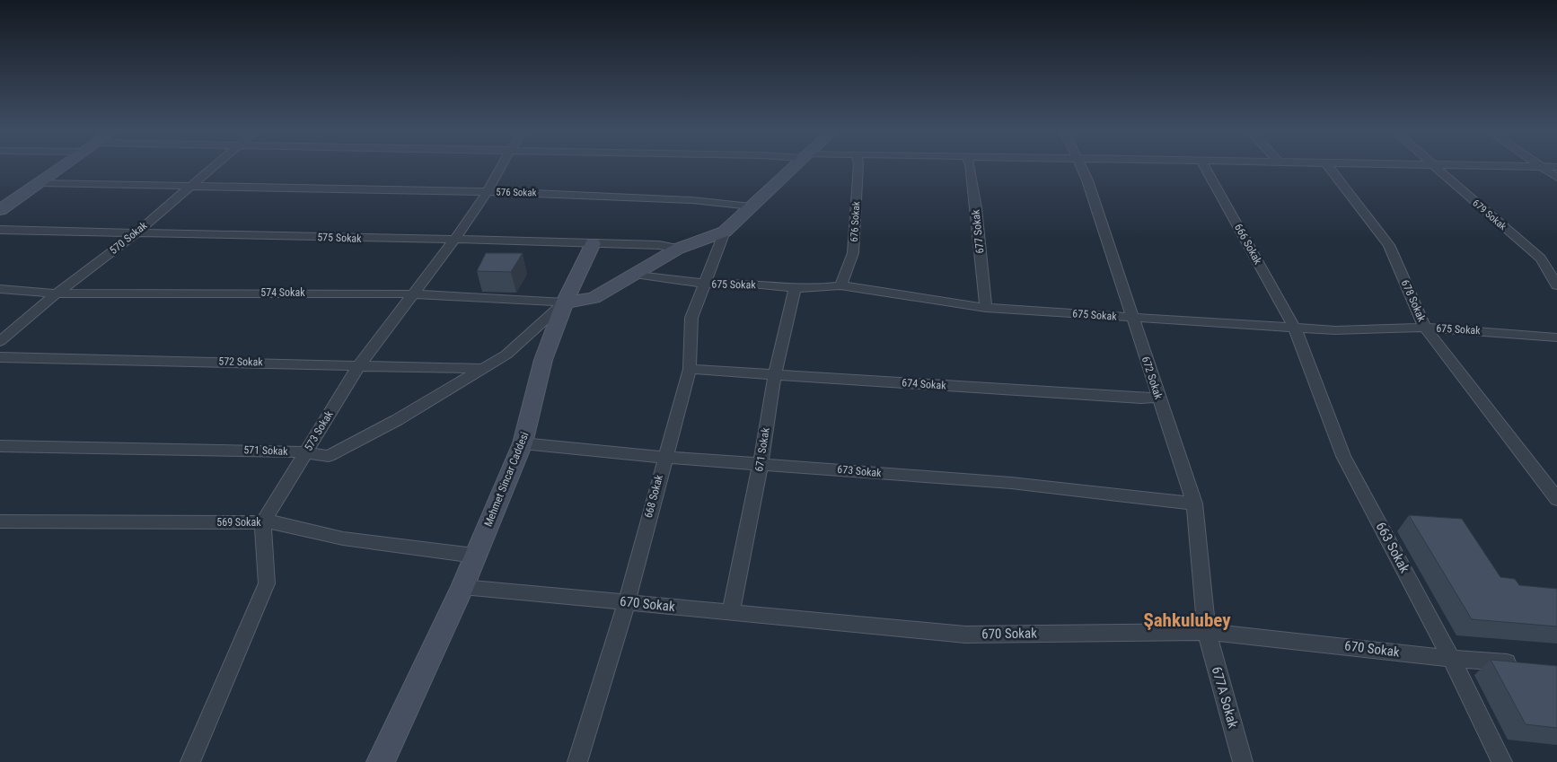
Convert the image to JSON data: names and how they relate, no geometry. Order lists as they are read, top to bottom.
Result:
{
  "streets": {
    "street": [
      "576 Sokak",
      "679 Sokak",
      "676 Sokak",
      "677 Sokak",
      "570 Sokak",
      "575 Sokak",
      "666 Sokak",
      "675 Sokak",
      "574 Sokak",
      "678 Sokak",
      "572 Sokak",
      "672 Sokak",
      "674 Sokak",
      "573 Sokak",
      "671 Sokak",
      "571 Sokak",
      "673 Sokak",
      "Mehmet Sincar Caddesi",
      "668 Sokak",
      "569 Sokak",
      "663 Sokak",
      "670 Sokak",
      "677A Sokak"
    ]
  },
  "crossings": [
    ["576 Sokak", "570 Sokak"],
    ["576 Sokak", "573 Sokak"],
    ["676 Sokak", "675 Sokak"],
    ["677 Sokak", "675 Sokak"],
    ["570 Sokak", "575 Sokak"],
    ["570 Sokak", "574 Sokak"],
    ["575 Sokak", "573 Sokak"],
    ["575 Sokak", "Mehmet Sincar Caddesi"],
    ["666 Sokak", "675 Sokak"],
    ["666 Sokak", "663 Sokak"],
    ["675 Sokak", "678 Sokak"],
    ["675 Sokak", "672 Sokak"],
    ["675 Sokak", "671 Sokak"],
    ["675 Sokak", "668 Sokak"],
    ["675 Sokak", "663 Sokak"],
    ["574 Sokak", "573 Sokak"],
    ["574 Sokak", "571 Sokak"],
    ["574 Sokak", "Mehmet Sincar Caddesi"],
    ["572 Sokak", "573 Sokak"],
    ["572 Sokak", "571 Sokak"],
    ["672 Sokak", "674 Sokak"],
    ["672 Sokak", "673 Sokak"],
    ["672 Sokak", "670 Sokak"],
    ["672 Sokak", "677A Sokak"],
    ["674 Sokak", "671 Sokak"],
    ["674 Sokak", "668 Sokak"],
    ["573 Sokak", "571 Sokak"],
    ["573 Sokak", "569 Sokak"],
    ["671 Sokak", "673 Sokak"],
    ["671 Sokak", "670 Sokak"],
    ["571 Sokak", "Mehmet Sincar Caddesi"],
    ["673 Sokak", "Mehmet Sincar Caddesi"],
    ["673 Sokak", "668 Sokak"],
    ["Mehmet Sincar Caddesi", "569 Sokak"],
    ["Mehmet Sincar Caddesi", "670 Sokak"],
    ["668 Sokak", "670 Sokak"],
    ["663 Sokak", "670 Sokak"],
    ["670 Sokak", "677A Sokak"]
  ],
  "districts": ["Şahkulubey"]
}
